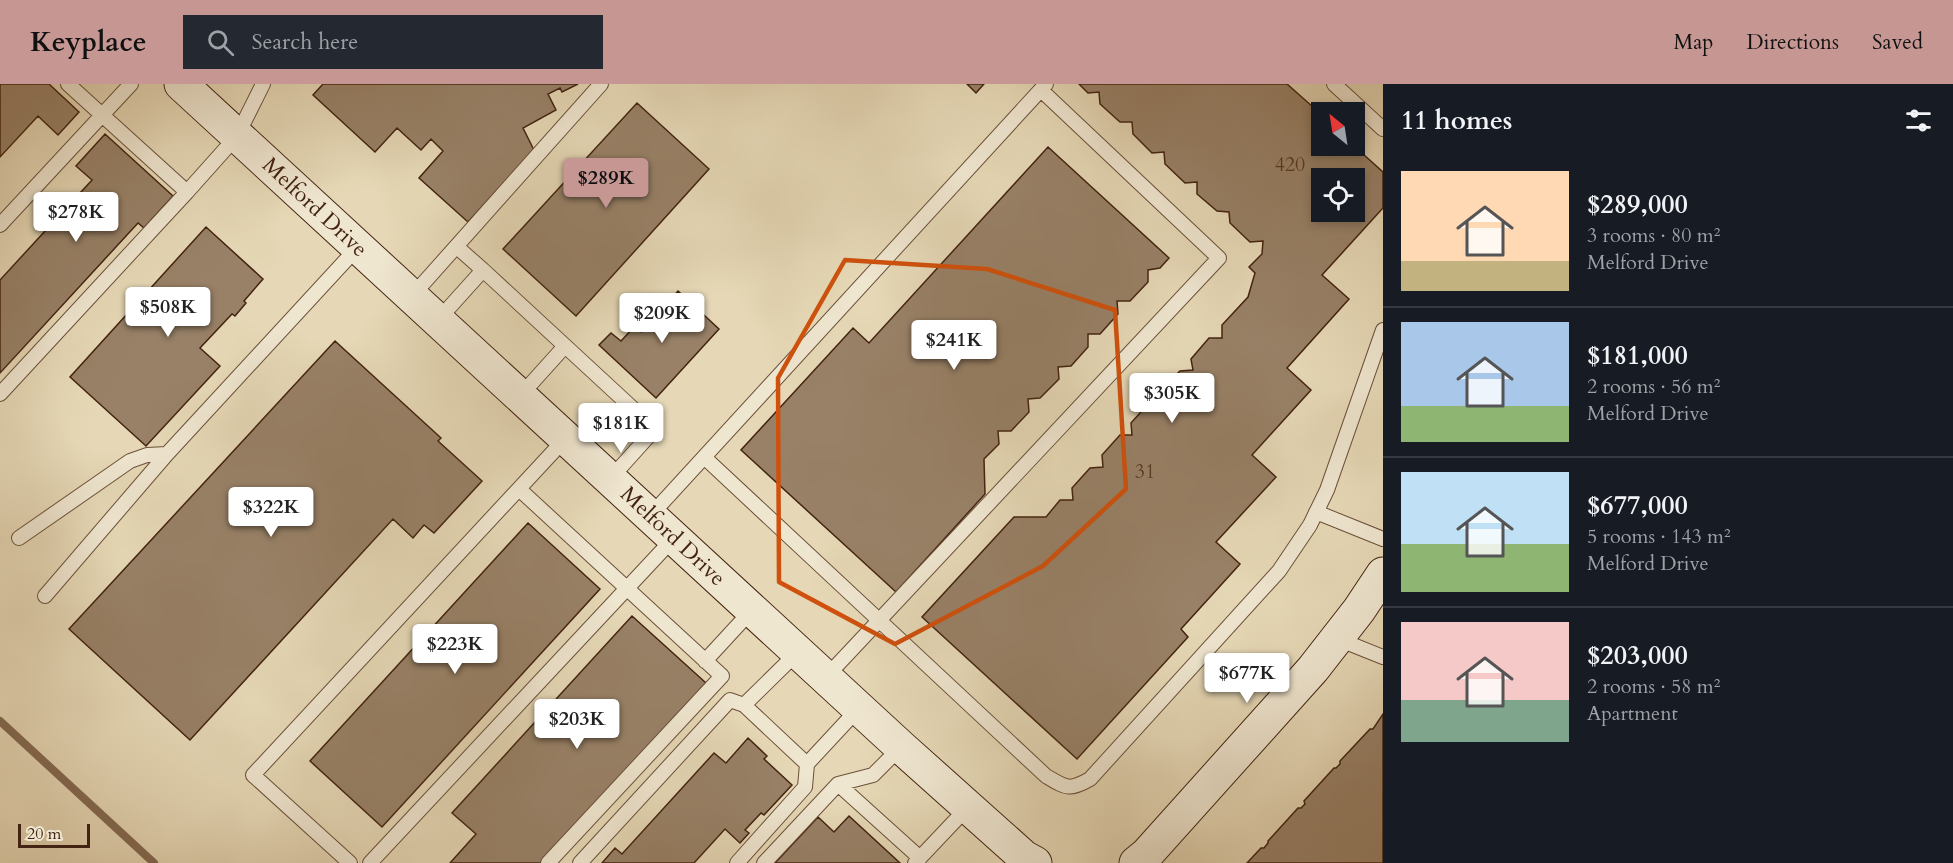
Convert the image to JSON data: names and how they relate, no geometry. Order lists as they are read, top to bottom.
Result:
{
  "streets": {
    "street": ["Melford Drive"]
  },
  "house_numbers": ["420", "31"],
  "scale_bar": "20 m",
  "north": "top left",
  "page": {
    "header": "Keyplace",
    "search": "Search here",
    "nav": ["Map", "Directions", "Saved"],
    "heading": "11 homes",
    "list": [
      {
        "name": "$289,000",
        "note": "3 rooms · 80 m² · Melford Drive"
      },
      {
        "name": "$181,000",
        "note": "2 rooms · 56 m² · Melford Drive"
      },
      {
        "name": "$677,000",
        "note": "5 rooms · 143 m² · Melford Drive"
      },
      {
        "name": "$203,000",
        "note": "2 rooms · 58 m² · Apartment"
      }
    ],
    "price": [
      "$289K",
      "$278K",
      "$508K",
      "$209K",
      "$241K",
      "$305K",
      "$181K",
      "$322K",
      "$223K",
      "$677K",
      "$203K"
    ],
    "scale": "20 m"
  }
}
